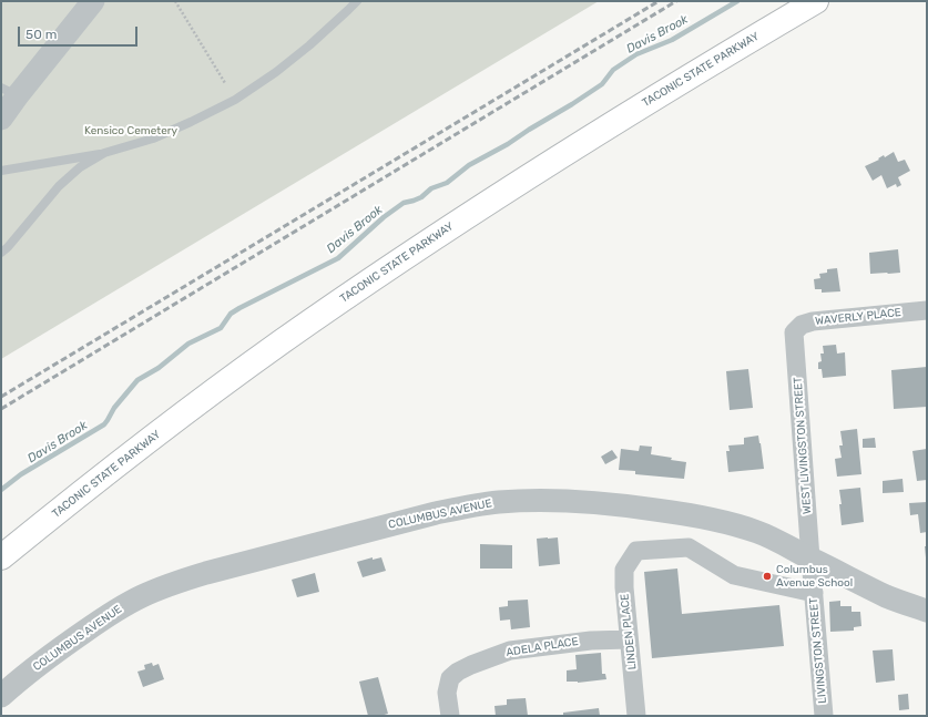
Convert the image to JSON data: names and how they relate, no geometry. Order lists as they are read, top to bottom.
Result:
{
  "streets": {
    "highway": ["TACONIC STATE PARKWAY"],
    "street": [
      "WAVERLY PLACE",
      "WEST LIVINGSTON STREET",
      "COLUMBUS AVENUE",
      "LINDEN PLACE",
      "ADELA PLACE",
      "LIVINGSTON STREET"
    ]
  },
  "crossings": [
    ["WAVERLY PLACE", "WEST LIVINGSTON STREET"],
    ["WEST LIVINGSTON STREET", "COLUMBUS AVENUE"],
    ["WEST LIVINGSTON STREET", "LIVINGSTON STREET"],
    ["COLUMBUS AVENUE", "LIVINGSTON STREET"],
    ["LINDEN PLACE", "ADELA PLACE"],
    ["LINDEN PLACE", "LIVINGSTON STREET"]
  ],
  "water": ["Davis Brook"],
  "parks": ["Kensico Cemetery"],
  "places": ["Columbus Avenue School"],
  "scale_bar": "50 m"
}
